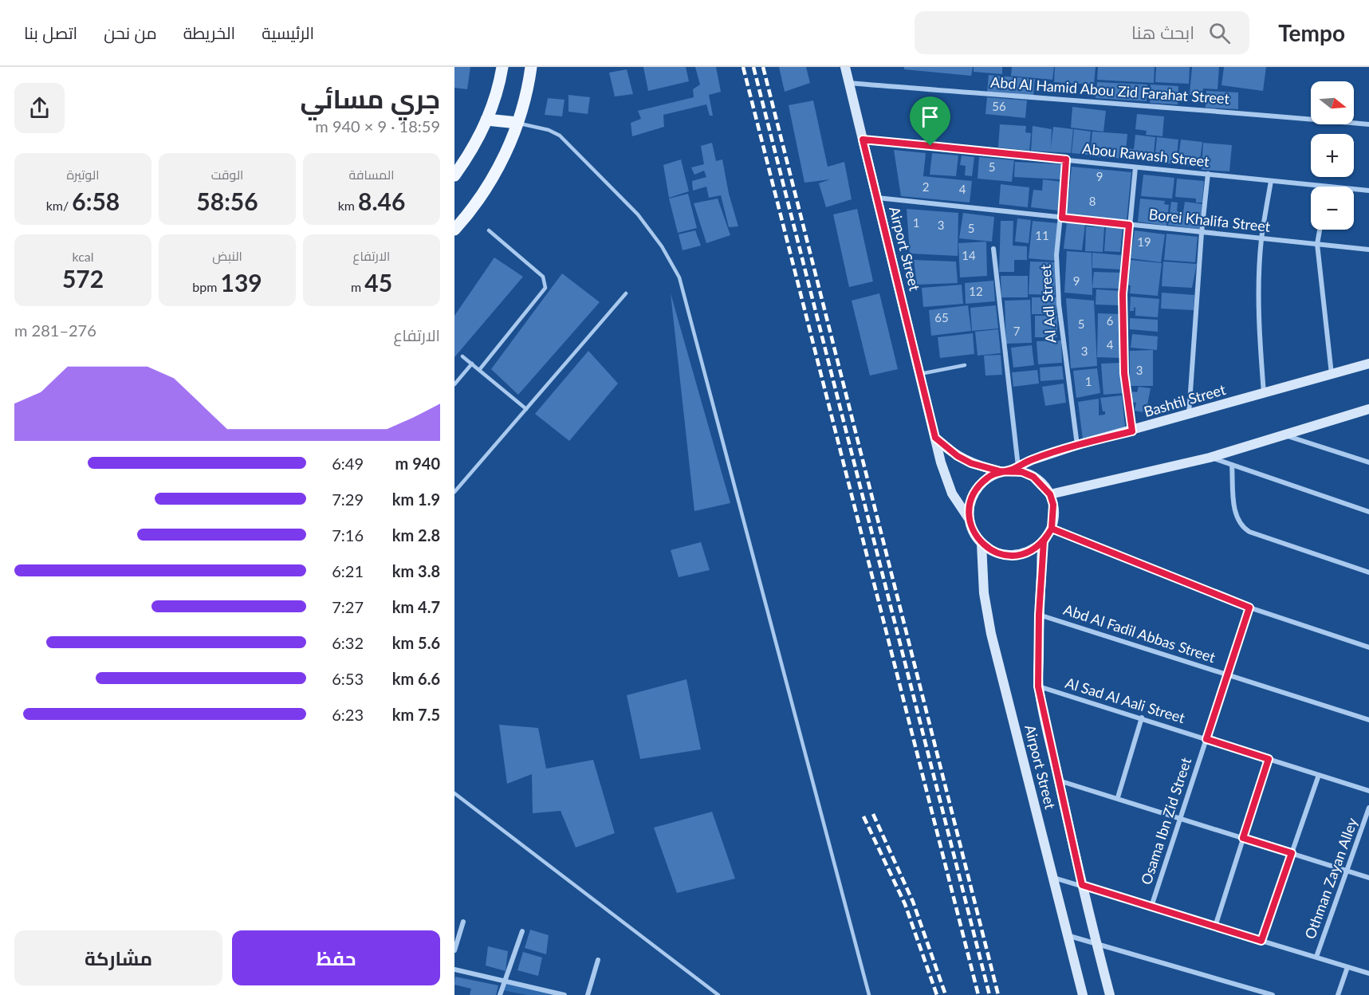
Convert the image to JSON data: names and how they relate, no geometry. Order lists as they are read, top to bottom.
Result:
{
  "streets": {
    "street": [
      "Abd Al Hamid Abou Zid Farahat Street",
      "Abou Rawash Street",
      "Borei Khalifa Street",
      "Airport Street",
      "Al Adl Street",
      "Bashtil Street",
      "Abd Al Fadil Abbas Street",
      "Al Sad Al Aali Street",
      "Osama Ibn Zid Street",
      "Othman Zayan Alley"
    ]
  },
  "crossings": [
    ["Abd Al Hamid Abou Zid Farahat Street", "Airport Street"],
    ["Abou Rawash Street", "Airport Street"],
    ["Abou Rawash Street", "Al Adl Street"],
    ["Borei Khalifa Street", "Airport Street"],
    ["Borei Khalifa Street", "Al Adl Street"],
    ["Airport Street", "Bashtil Street"],
    ["Airport Street", "Abd Al Fadil Abbas Street"],
    ["Airport Street", "Al Sad Al Aali Street"],
    ["Al Adl Street", "Bashtil Street"],
    ["Abd Al Fadil Abbas Street", "Osama Ibn Zid Street"],
    ["Al Sad Al Aali Street", "Osama Ibn Zid Street"]
  ],
  "house_numbers": [
    "56",
    "5",
    "9",
    "2",
    "4",
    "8",
    "1",
    "3",
    "5",
    "11",
    "19",
    "14",
    "9",
    "12",
    "65",
    "6",
    "5",
    "7",
    "4",
    "3",
    "3",
    "1"
  ],
  "north": "right",
  "page": {
    "header": "Tempo",
    "search": "ابحث هنا",
    "nav": [
      "الرئيسية",
      "الخريطة",
      "من نحن",
      "اتصل بنا"
    ],
    "heading": ["جري مسائي", "18:59 · 9 × 940 m"],
    "map_buttons": ["+", "−"],
    "stats": [
      ["المسافة", "8.46 km"],
      ["الوقت", "58:56"],
      ["الوتيرة", "6:58 /km"],
      ["الارتفاع", "45 m"],
      ["النبض", "139 bpm"],
      ["kcal", "572"]
    ],
    "chart": ["الارتفاع", "276–281 m"],
    "list": [
      {
        "name": "940 m",
        "note": "6:49"
      },
      {
        "name": "1.9 km",
        "note": "7:29"
      },
      {
        "name": "2.8 km",
        "note": "7:16"
      },
      {
        "name": "3.8 km",
        "note": "6:21"
      },
      {
        "name": "4.7 km",
        "note": "7:27"
      },
      {
        "name": "5.6 km",
        "note": "6:32"
      },
      {
        "name": "6.6 km",
        "note": "6:53"
      },
      {
        "name": "7.5 km",
        "note": "6:23"
      }
    ],
    "buttons": ["حفظ", "مشاركة"]
  }
}
